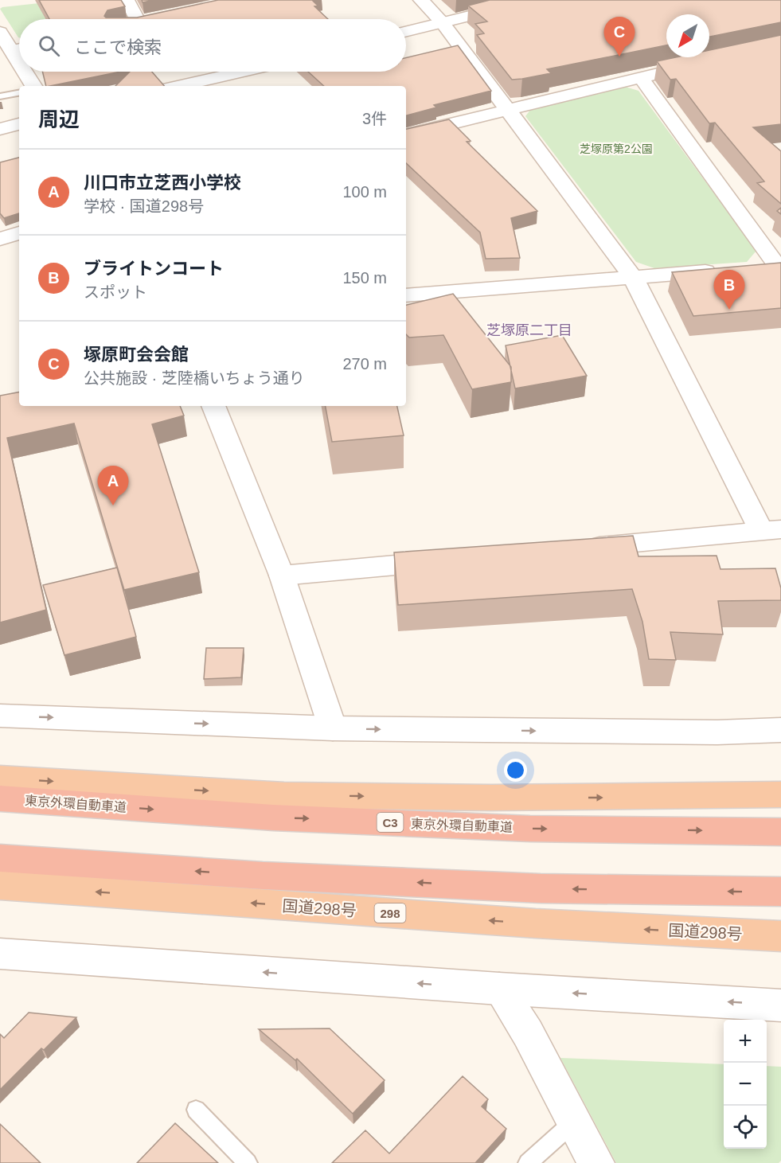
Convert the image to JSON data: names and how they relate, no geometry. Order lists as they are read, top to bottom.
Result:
{
  "streets": {
    "highway": [
      "東京外環自動車道",
      "C3",
      "国道298号",
      "298"
    ]
  },
  "districts": ["芝塚原二丁目"],
  "parks": ["芝塚原第2公園"],
  "north": "bottom left",
  "page": {
    "pins": ["C", "B", "A"],
    "search": "ここで検索",
    "heading": ["周辺", "3件"],
    "list": [
      {
        "mark": "A",
        "name": "川口市立芝西小学校",
        "note": "学校 · 国道298号",
        "value": "100 m"
      },
      {
        "mark": "B",
        "name": "ブライトンコート",
        "note": "スポット",
        "value": "150 m"
      },
      {
        "mark": "C",
        "name": "塚原町会会館",
        "note": "公共施設 · 芝陸橋いちょう通り",
        "value": "270 m"
      }
    ],
    "map_buttons": ["+", "−"]
  }
}
